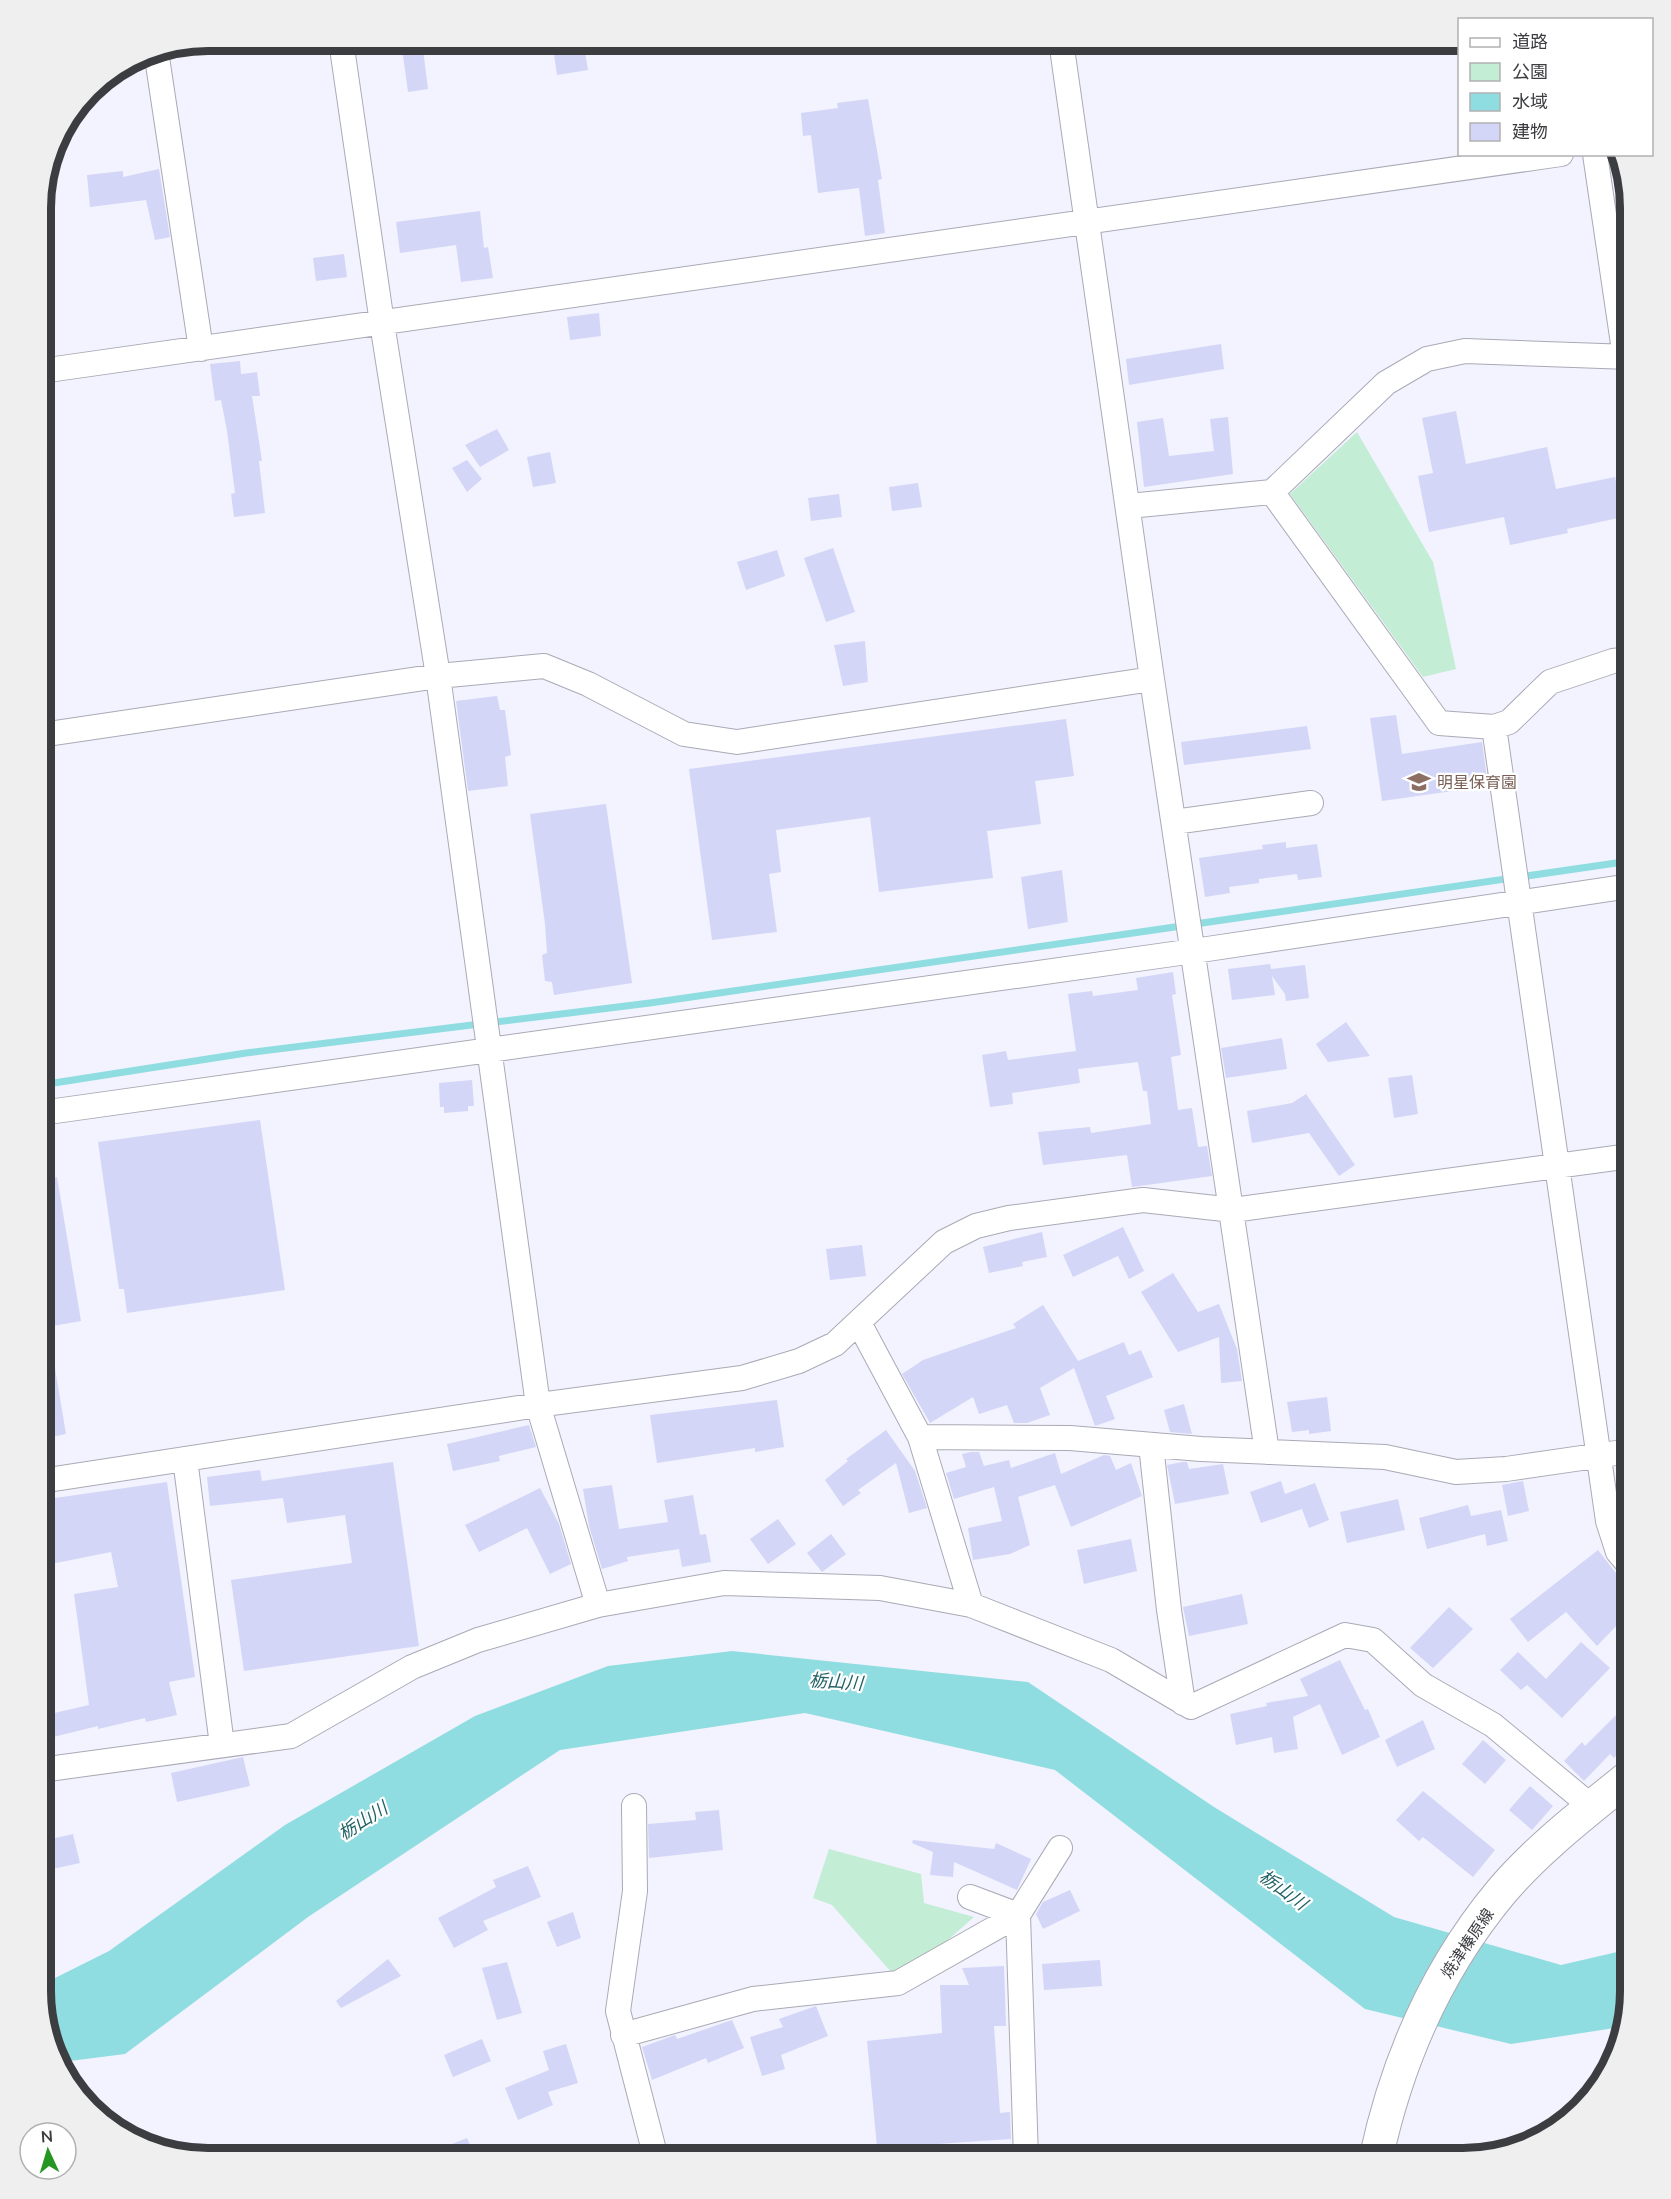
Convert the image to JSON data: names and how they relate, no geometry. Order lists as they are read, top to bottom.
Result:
{
  "streets": {
    "main road": ["焼津榛原線"]
  },
  "water": ["栃山川"],
  "places": {
    "school or university": ["明星保育園"]
  },
  "legend": [
    "道路",
    "公園",
    "水域",
    "建物"
  ],
  "north": "top"
}
